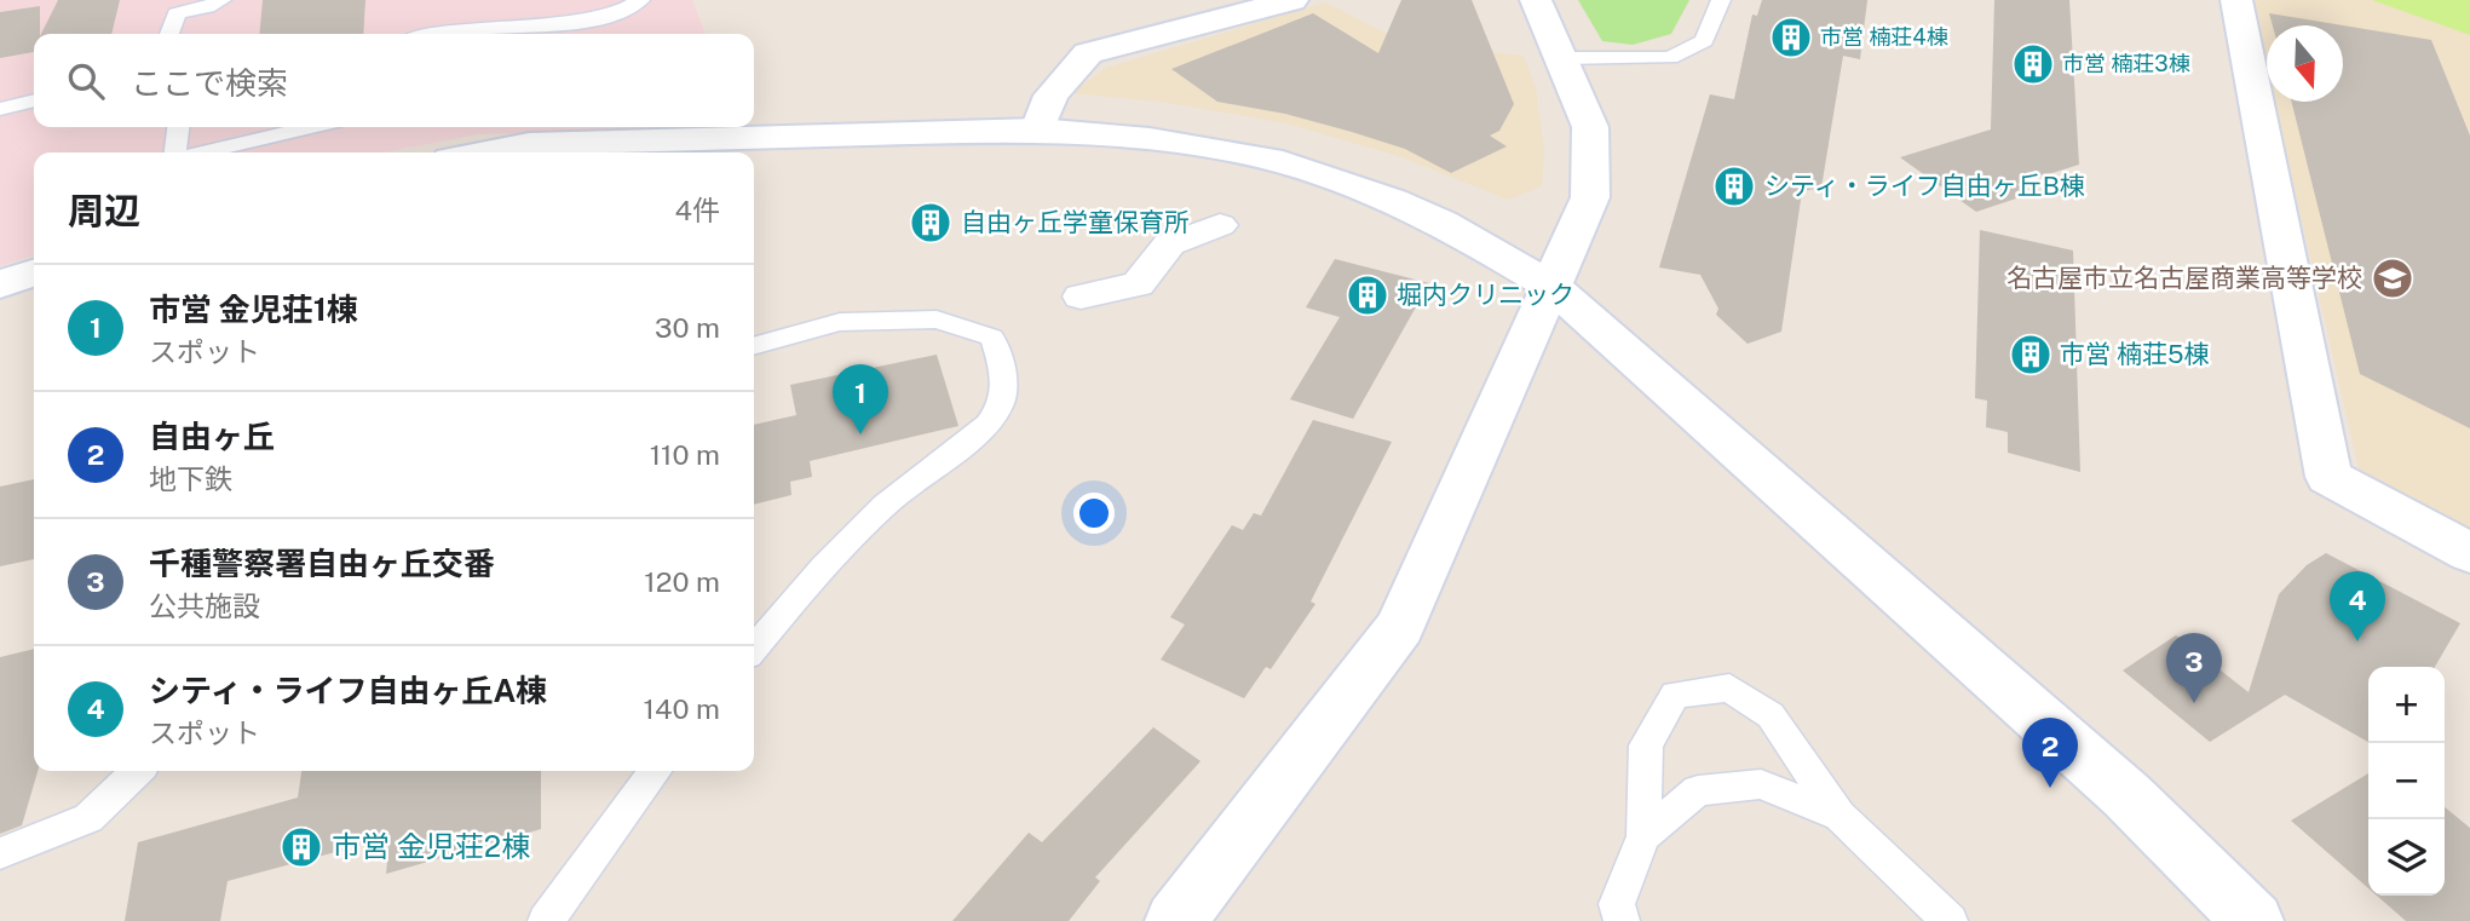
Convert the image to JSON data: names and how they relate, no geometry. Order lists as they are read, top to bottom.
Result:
{
  "places": {
    "building": [
      "市営 楠荘4棟",
      "市営 楠荘3棟",
      "シティ・ライフ自由ヶ丘B棟",
      "自由ヶ丘学童保育所",
      "堀内クリニック",
      "市営 楠荘5棟",
      "市営 金児荘2棟"
    ],
    "school or university": ["名古屋市立名古屋商業高等学校"]
  },
  "north": "bottom",
  "page": {
    "search": "ここで検索",
    "heading": ["周辺", "4件"],
    "list": [
      {
        "mark": "1",
        "name": "市営 金児荘1棟",
        "note": "スポット",
        "value": "30 m"
      },
      {
        "mark": "2",
        "name": "自由ヶ丘",
        "note": "地下鉄",
        "value": "110 m"
      },
      {
        "mark": "3",
        "name": "千種警察署自由ヶ丘交番",
        "note": "公共施設",
        "value": "120 m"
      },
      {
        "mark": "4",
        "name": "シティ・ライフ自由ヶ丘A棟",
        "note": "スポット",
        "value": "140 m"
      }
    ],
    "pins": [
      "1",
      "4",
      "3",
      "2"
    ],
    "map_buttons": ["+", "−"]
  }
}
